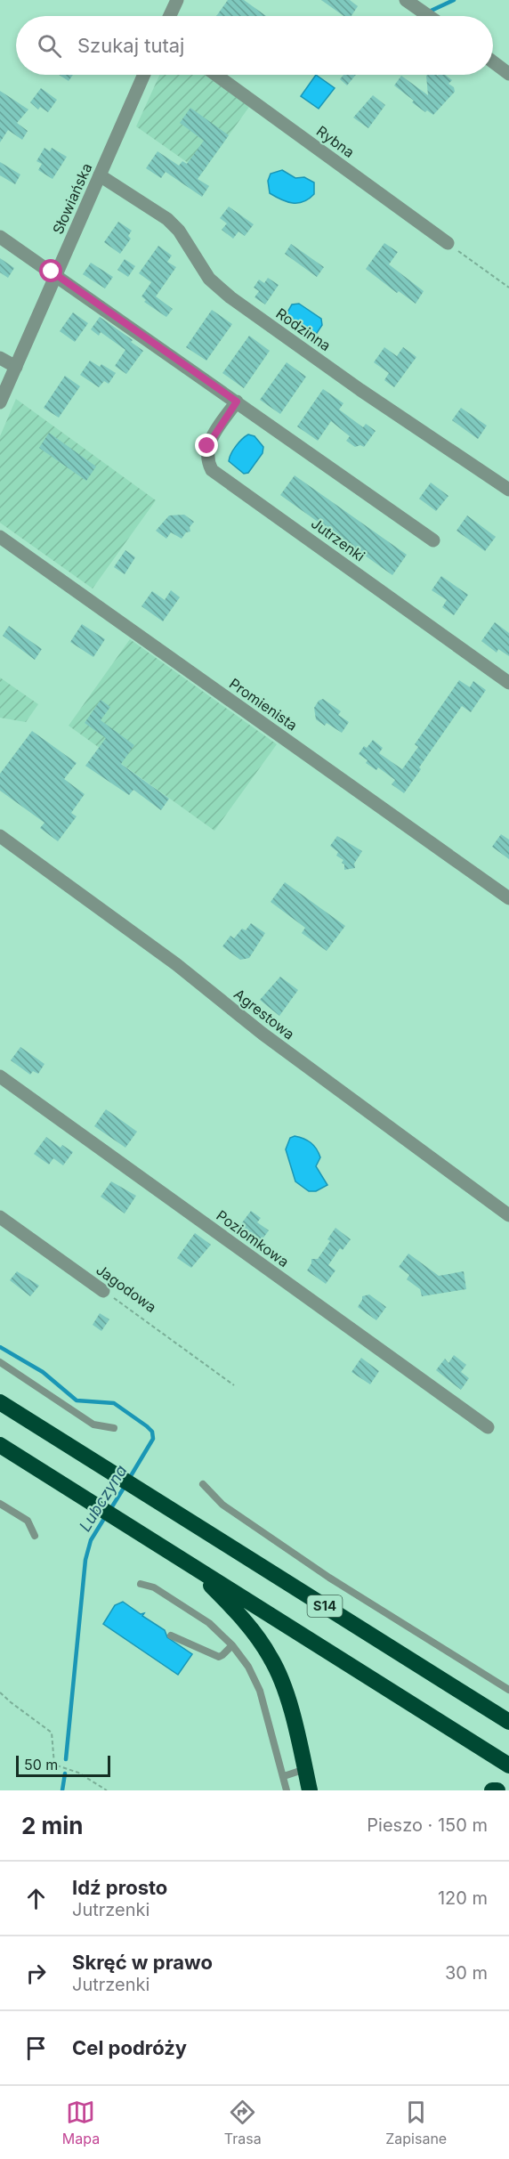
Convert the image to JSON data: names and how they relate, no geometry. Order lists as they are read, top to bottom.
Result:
{
  "streets": {
    "highway": ["S14"],
    "street": [
      "Rybna",
      "Słowiańska",
      "Rodzinna",
      "Jutrzenki",
      "Promienista",
      "Agrestowa",
      "Poziomkowa",
      "Jagodowa"
    ]
  },
  "crossings": [
    ["Słowiańska", "Rodzinna"]
  ],
  "water": ["Lubczyna"],
  "scale_bar": "50 m",
  "page": {
    "search": "Szukaj tutaj",
    "scale": "50 m",
    "heading": ["2 min", "Pieszo · 150 m"],
    "list": [
      ["Idź prosto", "Jutrzenki", "120 m"],
      ["Skręć w prawo", "Jutrzenki", "30 m"],
      "Cel podróży"
    ],
    "nav": ["Mapa", "Trasa", "Zapisane"]
  }
}
